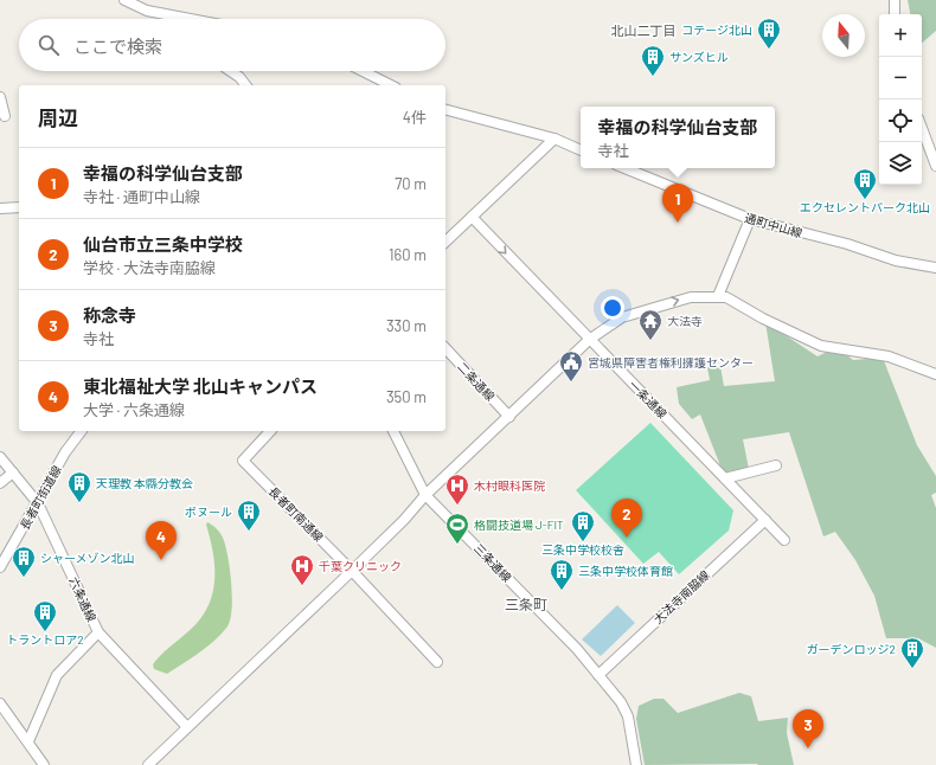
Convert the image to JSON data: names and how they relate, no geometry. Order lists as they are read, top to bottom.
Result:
{
  "streets": {
    "street": [
      "通町中山線",
      "二条通線",
      "一条通線",
      "長者町街道線",
      "長者町南通線",
      "三条通線",
      "大法寺南脇線",
      "六条通線"
    ]
  },
  "crossings": [
    ["一条通線", "大法寺南脇線"],
    ["長者町街道線", "六条通線"],
    ["三条通線", "大法寺南脇線"]
  ],
  "one_way": ["一条通線"],
  "districts": ["北山二丁目", "三条町"],
  "places": {
    "building": [
      "コテージ北山",
      "サンズヒル",
      "エクセレントパーク北山",
      "天理教 本縣分教会",
      "ボヌール",
      "三条中学校校舎",
      "シャーメゾン北山",
      "三条中学校体育館",
      "トラントロア2",
      "ガーデンロッジ2"
    ],
    "temple": ["大法寺"],
    "public building": ["宮城県障害者権利擁護センター"],
    "hospital": ["木村眼科医院", "千葉クリニック"],
    "sports": ["格闘技道場 J-FIT"]
  },
  "north": "top",
  "page": {
    "map_buttons": ["+", "−"],
    "search": "ここで検索",
    "heading": ["周辺", "4件"],
    "popup": ["幸福の科学仙台支部", "寺社"],
    "list": [
      {
        "mark": "1",
        "name": "幸福の科学仙台支部",
        "note": "寺社 · 通町中山線",
        "value": "70 m"
      },
      {
        "mark": "2",
        "name": "仙台市立三条中学校",
        "note": "学校 · 大法寺南脇線",
        "value": "160 m"
      },
      {
        "mark": "3",
        "name": "称念寺",
        "note": "寺社",
        "value": "330 m"
      },
      {
        "mark": "4",
        "name": "東北福祉大学 北山キャンパス",
        "note": "大学 · 六条通線",
        "value": "350 m"
      }
    ],
    "pins": [
      "1",
      "2",
      "4",
      "3"
    ]
  }
}
